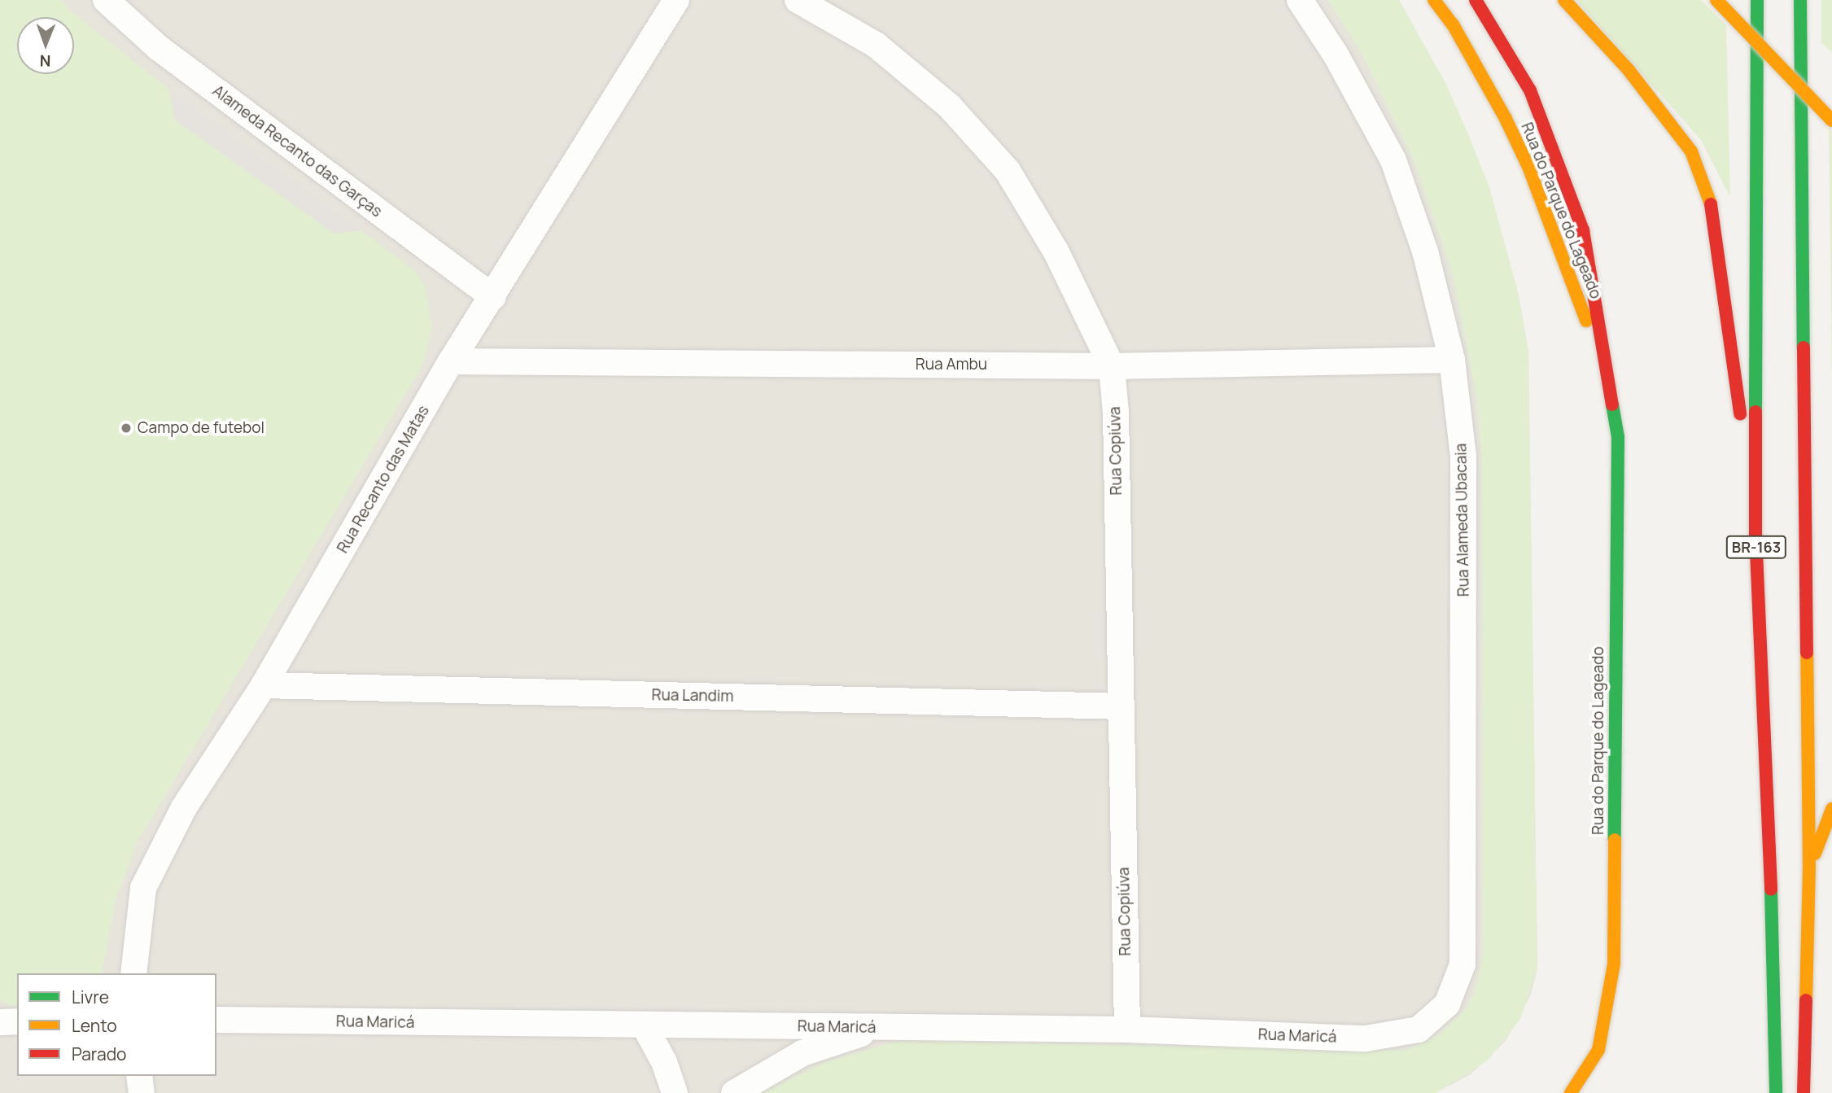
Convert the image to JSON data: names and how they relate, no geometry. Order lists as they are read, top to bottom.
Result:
{
  "streets": {
    "main road": ["Rua do Parque do Lageado", "BR-163"],
    "street": [
      "Alameda Recanto das Garças",
      "Rua Ambu",
      "Rua Copiúva",
      "Rua Recanto das Matas",
      "Rua Alameda Ubacaia",
      "Rua Landim",
      "Rua Maricá"
    ]
  },
  "crossings": [
    ["Alameda Recanto das Garças", "Rua Recanto das Matas"],
    ["Rua Ambu", "Rua Copiúva"],
    ["Rua Ambu", "Rua Recanto das Matas"],
    ["Rua Ambu", "Rua Alameda Ubacaia"],
    ["Rua Copiúva", "Rua Landim"],
    ["Rua Copiúva", "Rua Maricá"],
    ["Rua Recanto das Matas", "Rua Landim"],
    ["Rua Alameda Ubacaia", "Rua Maricá"]
  ],
  "places": ["Campo de futebol"],
  "legend": ["Livre", "Lento", "Parado"],
  "north": "bottom"
}
